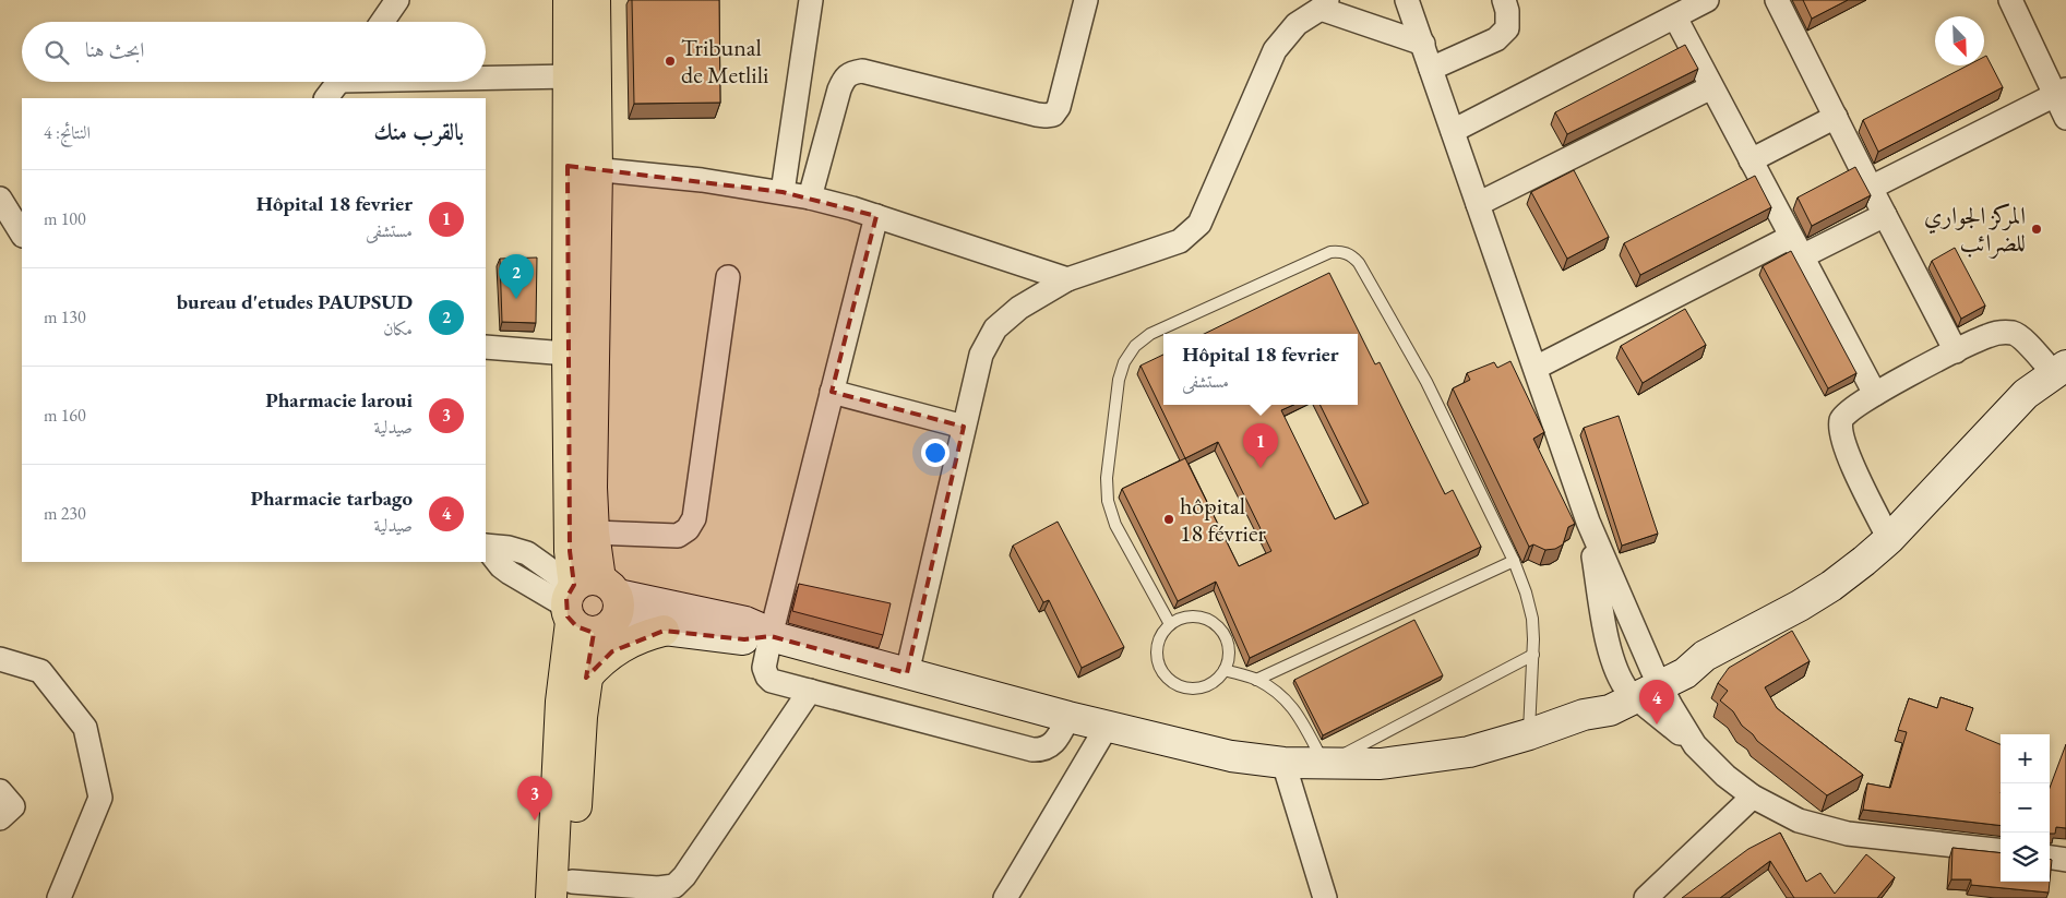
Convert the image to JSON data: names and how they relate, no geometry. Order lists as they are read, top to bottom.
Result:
{
  "places": ["Tribunal de Metlili", "المركز الجواري للضرائب", "hôpital 18 février"],
  "north": "bottom right",
  "page": {
    "search": "ابحث هنا",
    "heading": ["بالقرب منك", "النتائج: 4"],
    "list": [
      {
        "mark": "1",
        "name": "Hôpital 18 fevrier",
        "note": "مستشفى",
        "value": "100 m"
      },
      {
        "mark": "2",
        "name": "bureau d'etudes PAUPSUD",
        "note": "مكان",
        "value": "130 m"
      },
      {
        "mark": "3",
        "name": "Pharmacie laroui",
        "note": "صيدلية",
        "value": "160 m"
      },
      {
        "mark": "4",
        "name": "Pharmacie tarbago",
        "note": "صيدلية",
        "value": "230 m"
      }
    ],
    "pins": [
      "2",
      "1",
      "4",
      "3"
    ],
    "popup": ["Hôpital 18 fevrier", "مستشفى"],
    "map_buttons": ["+", "−"]
  }
}
